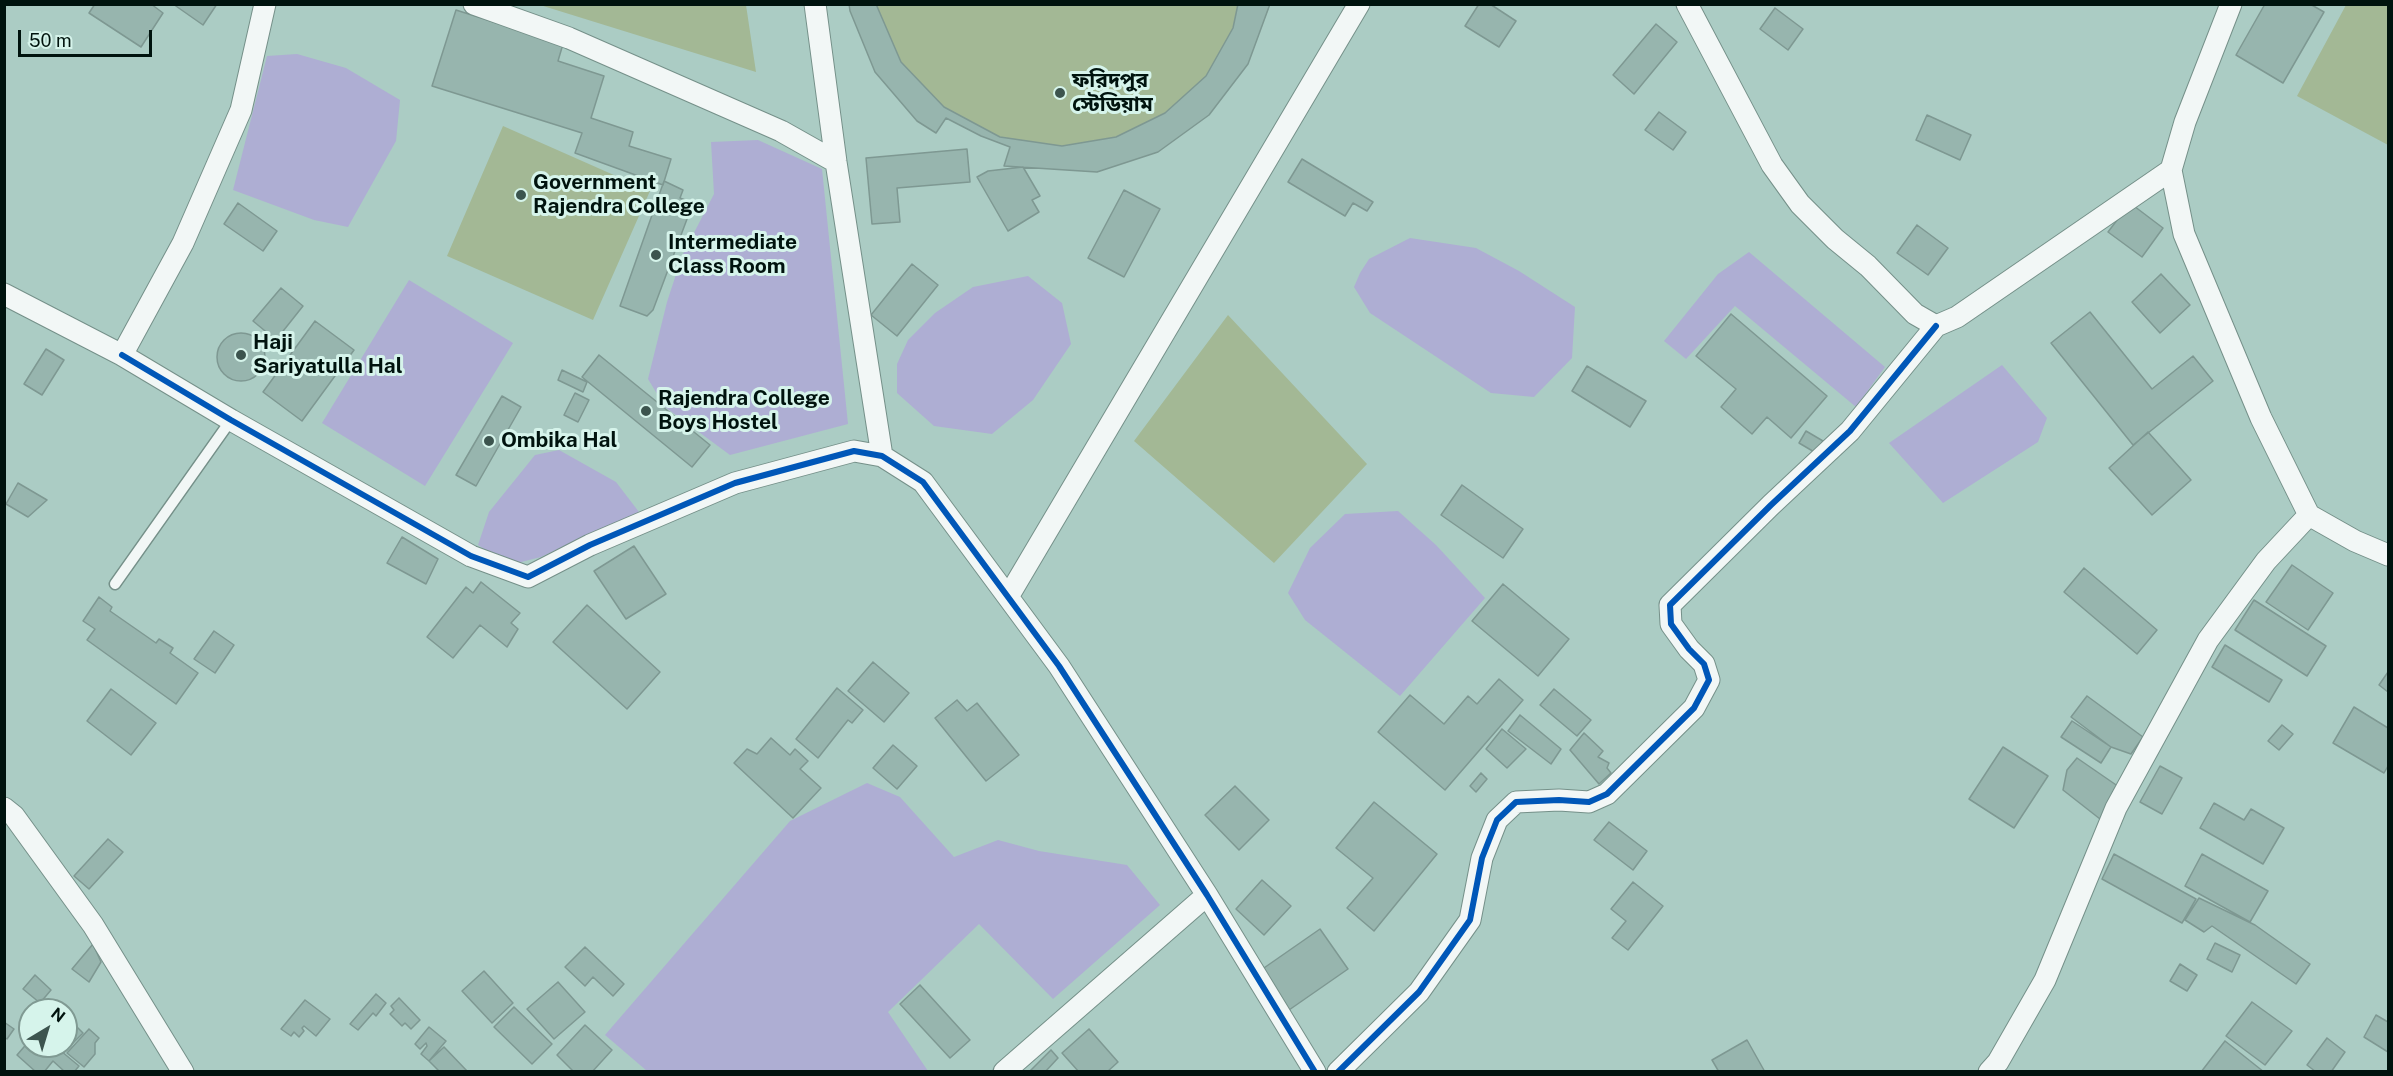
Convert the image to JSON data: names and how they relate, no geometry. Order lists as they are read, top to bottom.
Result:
{
  "places": [
    "ফরিদপুর স্টেডিয়াম",
    "Government Rajendra College",
    "Intermediate Class Room",
    "Haji Sariyatulla Hal",
    "Rajendra College Boys Hostel",
    "Ombika Hal"
  ],
  "scale_bar": "50 m",
  "north": "top right"
}
